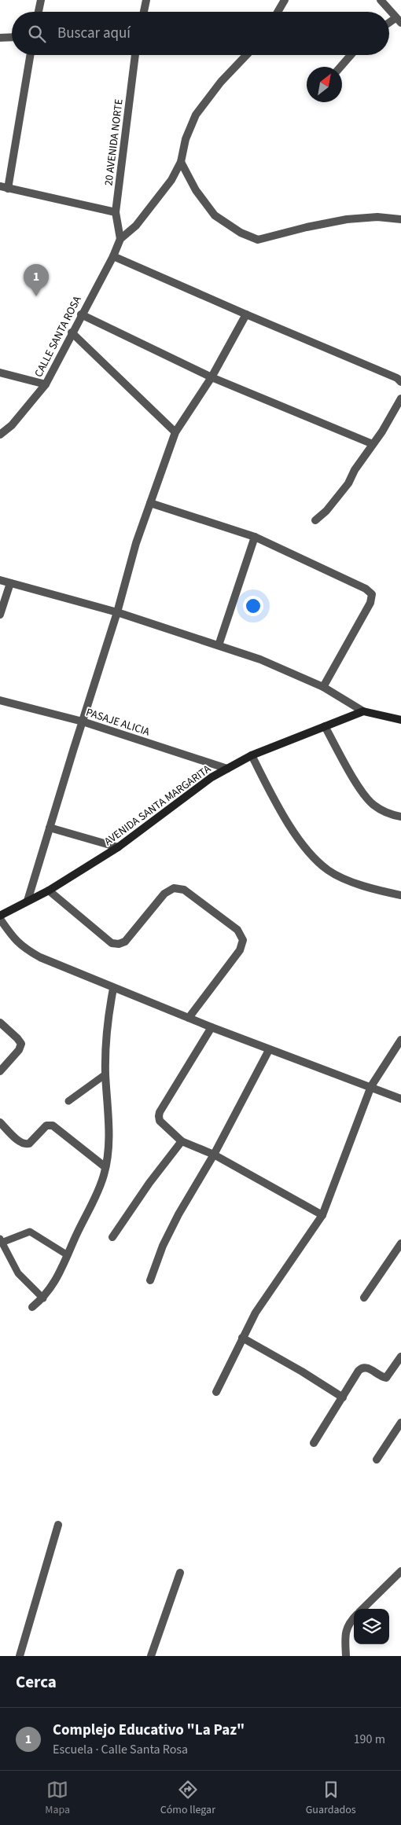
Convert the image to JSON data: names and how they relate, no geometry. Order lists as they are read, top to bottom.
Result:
{
  "streets": {
    "street": [
      "20 AVENIDA NORTE",
      "CALLE SANTA ROSA",
      "PASAJE ALICIA",
      "AVENIDA SANTA MARGARITA"
    ]
  },
  "crossings": [
    ["20 AVENIDA NORTE", "CALLE SANTA ROSA"],
    ["PASAJE ALICIA", "AVENIDA SANTA MARGARITA"]
  ],
  "north": "top right",
  "page": {
    "search": "Buscar aquí",
    "pins": "1",
    "heading": "Cerca",
    "list": [
      {
        "mark": "1",
        "name": "Complejo Educativo \"La Paz\"",
        "note": "Escuela · Calle Santa Rosa",
        "value": "190 m"
      }
    ],
    "nav": ["Mapa", "Cómo llegar", "Guardados"]
  }
}
